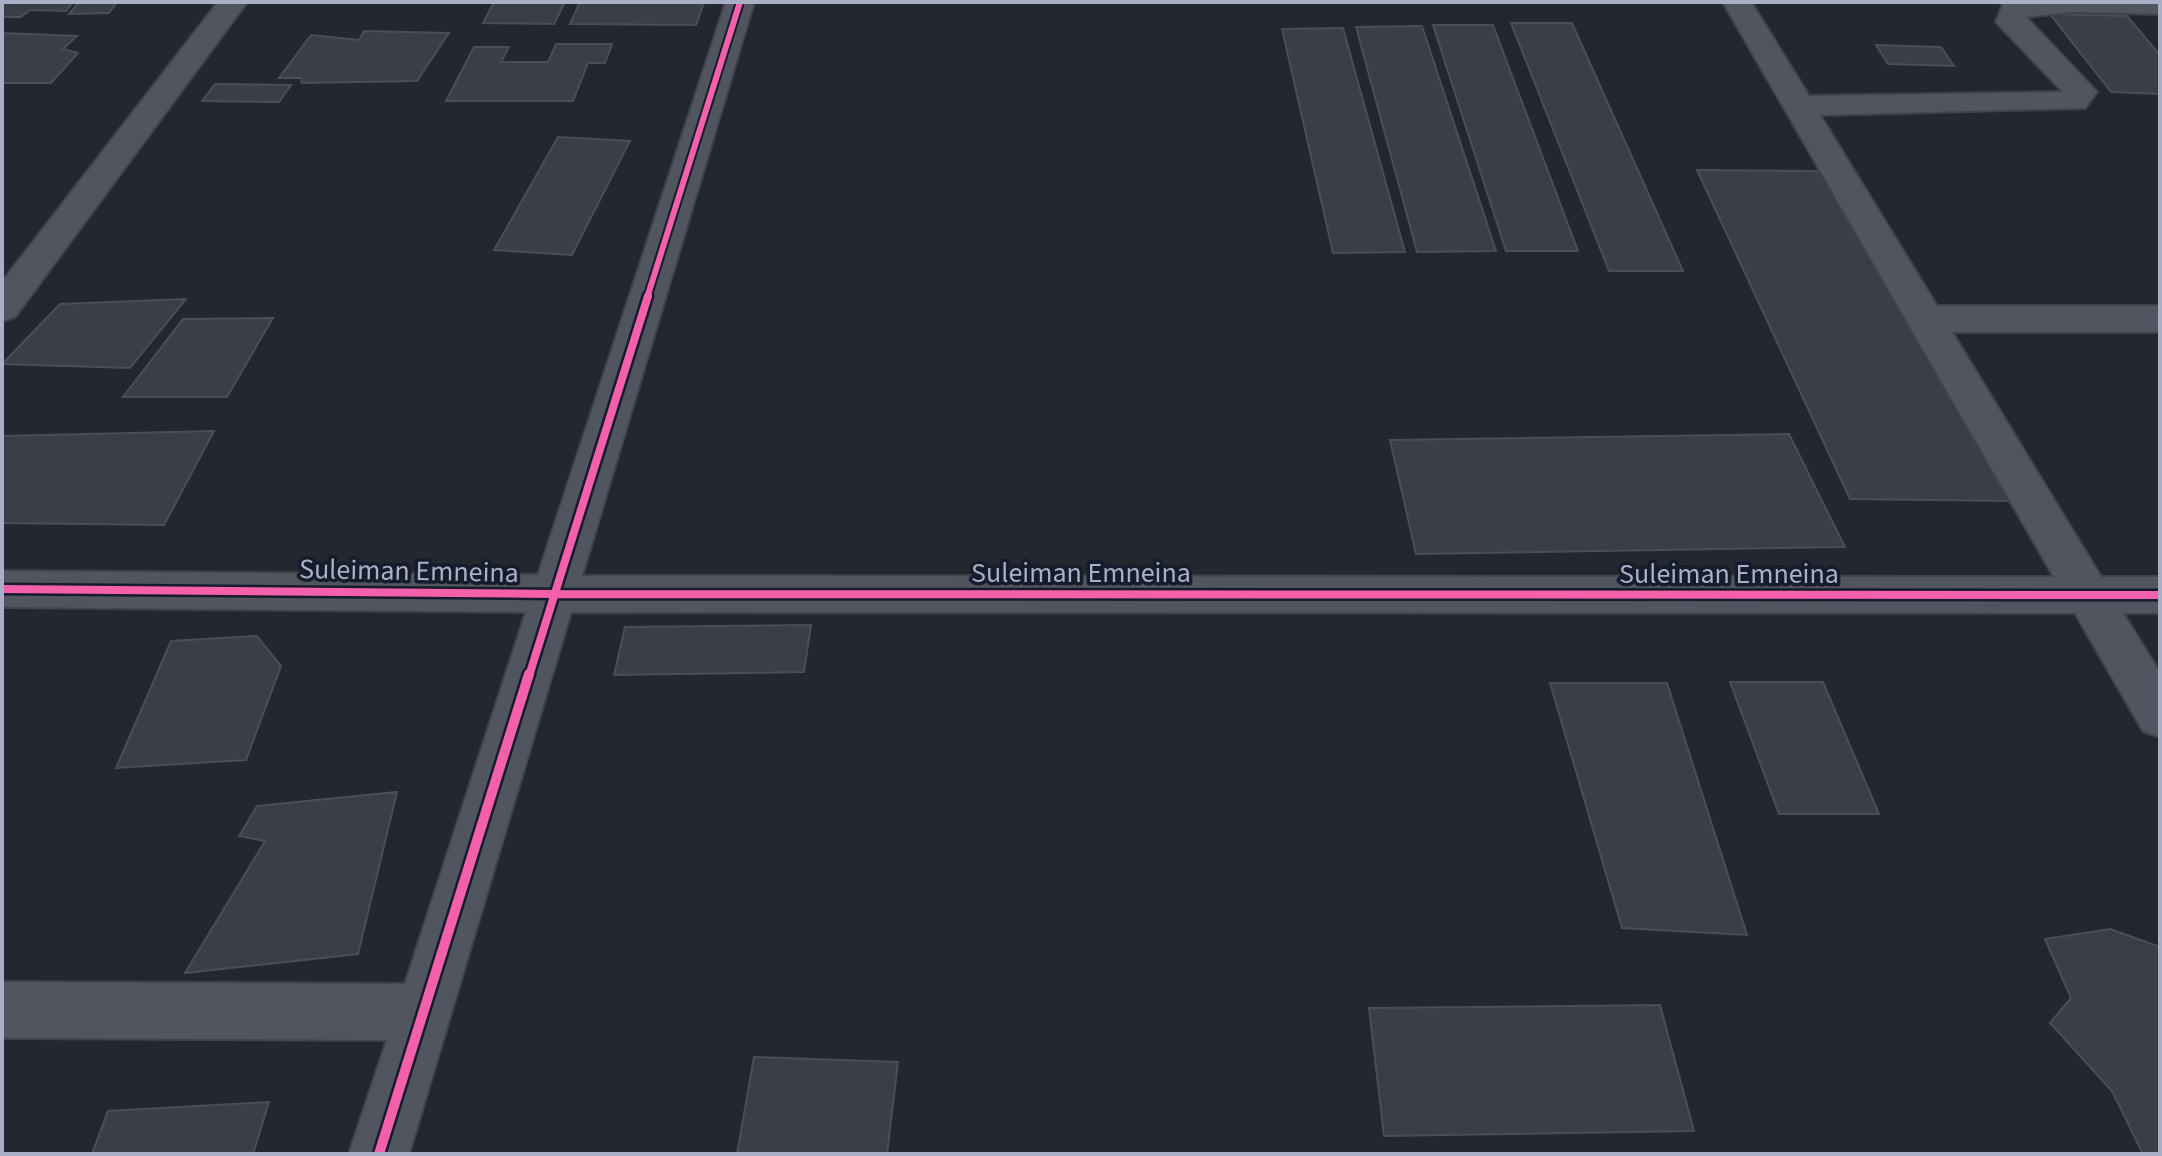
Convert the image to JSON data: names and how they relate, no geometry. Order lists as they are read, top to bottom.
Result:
{
  "streets": {
    "street": ["Suleiman Emneina"]
  }
}
